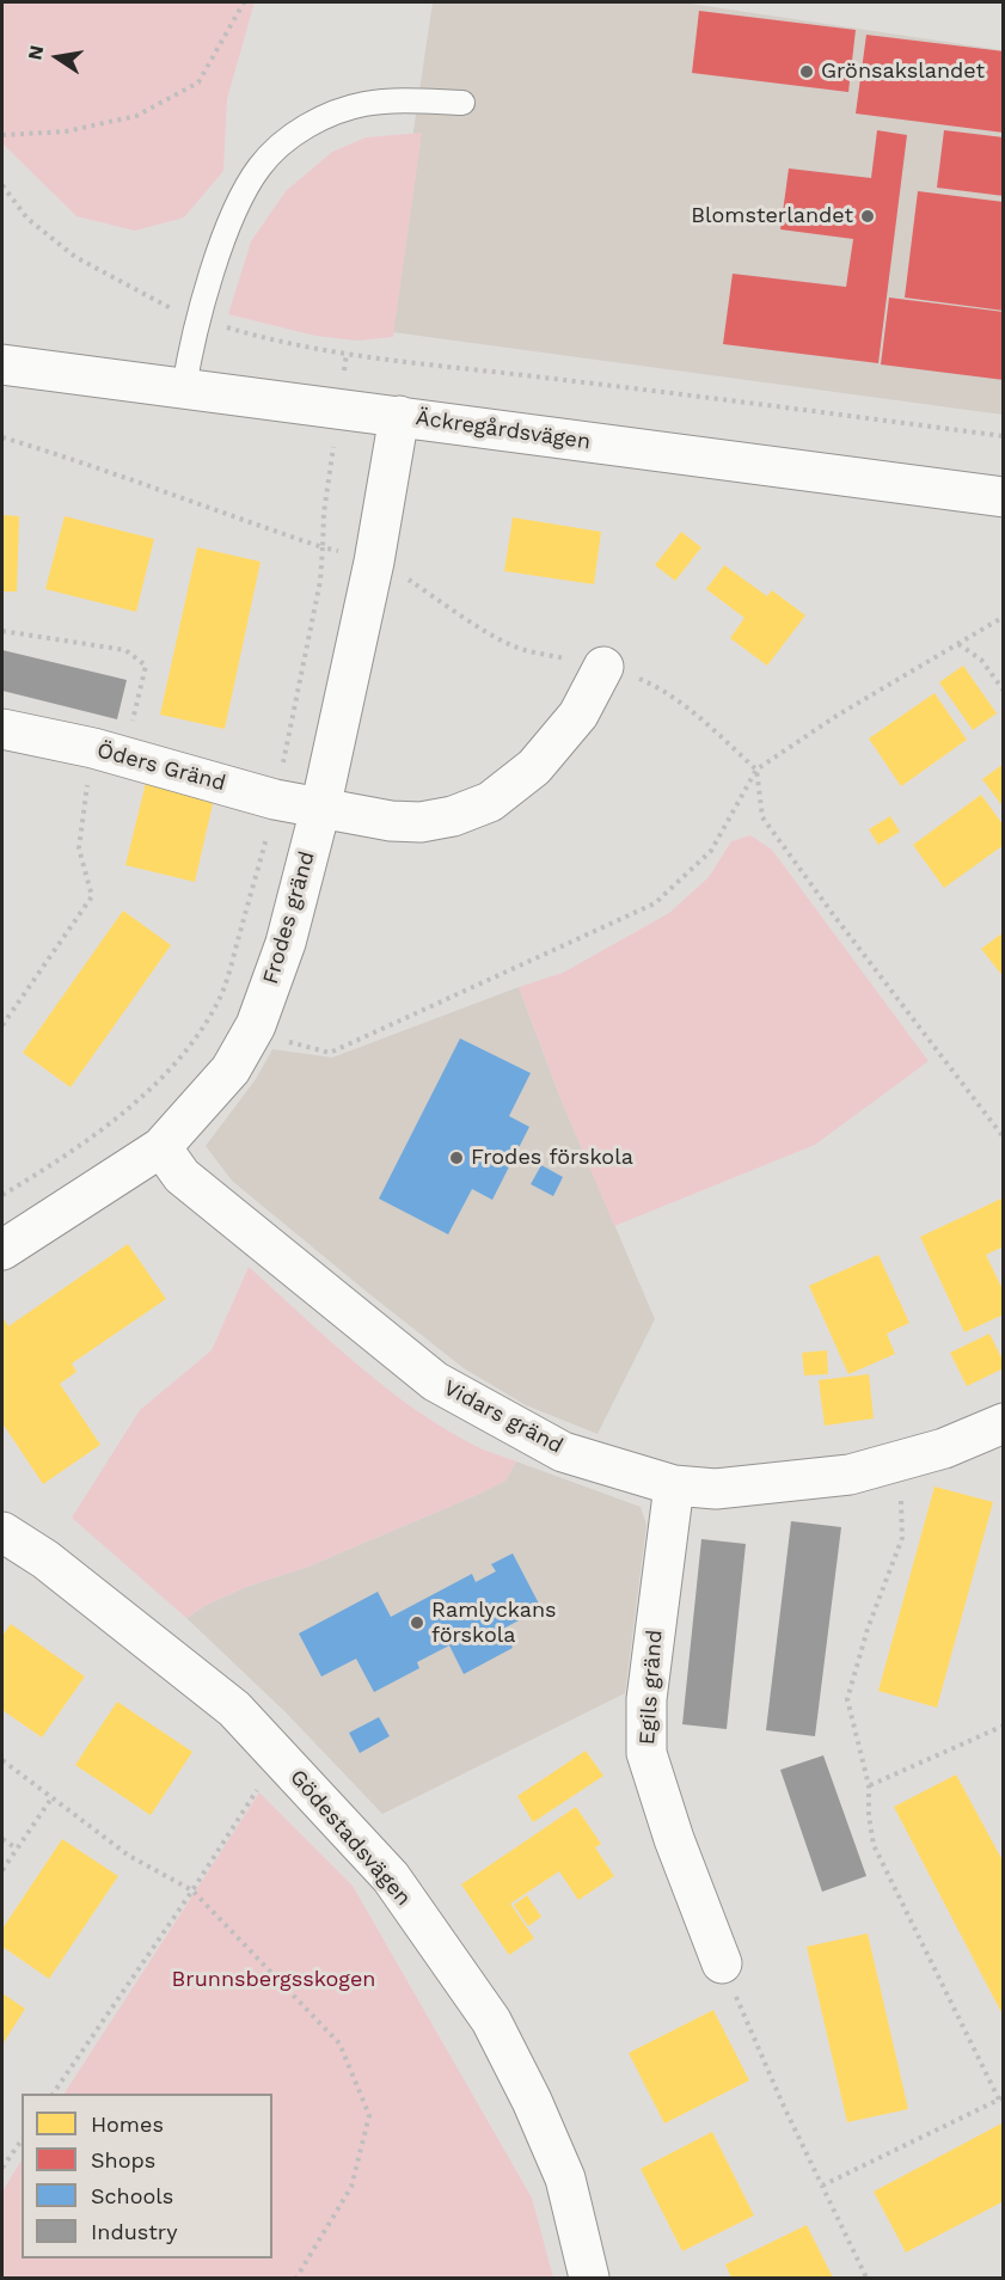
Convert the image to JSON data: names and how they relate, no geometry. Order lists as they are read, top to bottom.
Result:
{
  "streets": {
    "street": [
      "Äckregårdsvägen",
      "Öders Gränd",
      "Frodes gränd",
      "Vidars gränd",
      "Egils gränd",
      "Gödestadsvägen"
    ]
  },
  "crossings": [
    ["Äckregårdsvägen", "Frodes gränd"],
    ["Öders Gränd", "Frodes gränd"],
    ["Frodes gränd", "Vidars gränd"],
    ["Vidars gränd", "Egils gränd"]
  ],
  "parks": ["Brunnsbergsskogen"],
  "places": [
    "Grönsakslandet",
    "Blomsterlandet",
    "Frodes förskola",
    "Ramlyckans förskola"
  ],
  "legend": [
    "Homes",
    "Shops",
    "Schools",
    "Industry"
  ],
  "north": "left"
}
